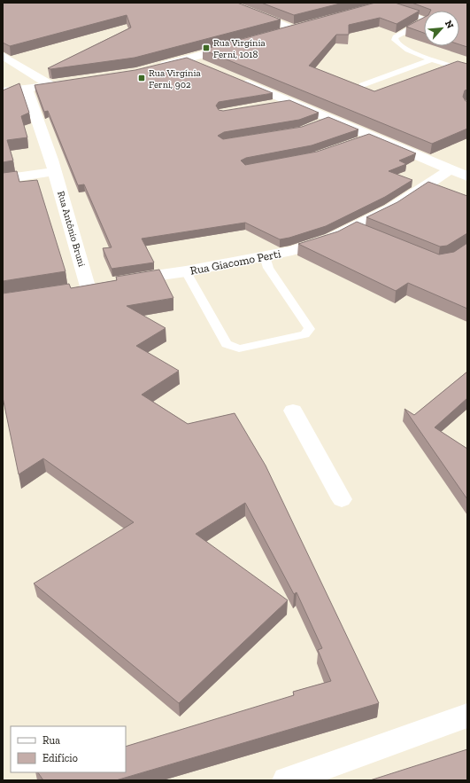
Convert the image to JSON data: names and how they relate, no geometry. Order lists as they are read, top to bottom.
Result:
{
  "streets": {
    "street": ["Rua Antônio Bruni", "Rua Giacomo Perti"]
  },
  "places": {
    "transit": ["Rua Virgínia Ferni, 1018", "Rua Virgínia Ferni, 902"]
  },
  "legend": ["Rua", "Edifício"],
  "north": "top right"
}
